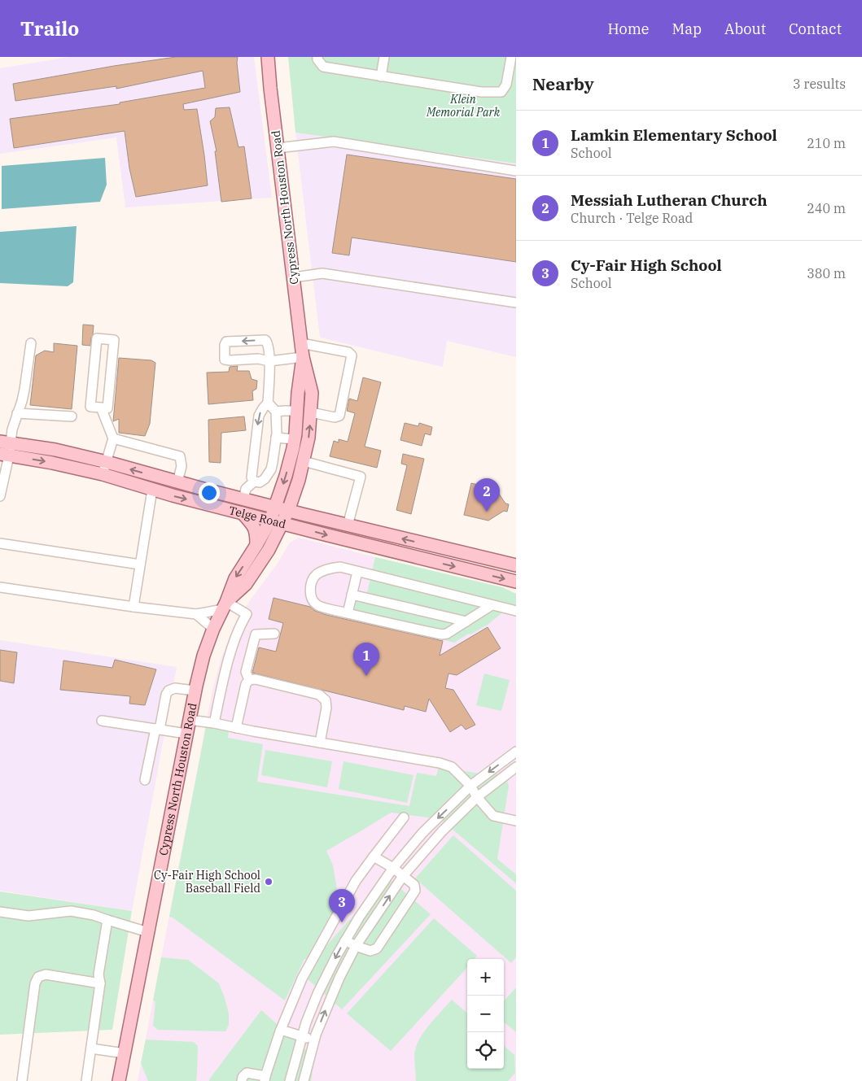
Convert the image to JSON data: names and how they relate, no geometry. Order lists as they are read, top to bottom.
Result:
{
  "streets": {
    "main road": ["Cypress North Houston Road", "Telge Road"]
  },
  "crossings": [
    ["Cypress North Houston Road", "Telge Road"]
  ],
  "parks": ["Klein Memorial Park"],
  "places": ["Cy-Fair High School Baseball Field"],
  "page": {
    "header": "Trailo",
    "nav": [
      "Home",
      "Map",
      "About",
      "Contact"
    ],
    "heading": ["Nearby", "3 results"],
    "list": [
      {
        "mark": "1",
        "name": "Lamkin Elementary School",
        "note": "School",
        "value": "210 m"
      },
      {
        "mark": "2",
        "name": "Messiah Lutheran Church",
        "note": "Church · Telge Road",
        "value": "240 m"
      },
      {
        "mark": "3",
        "name": "Cy-Fair High School",
        "note": "School",
        "value": "380 m"
      }
    ],
    "pins": ["2", "1", "3"],
    "map_buttons": ["+", "−"]
  }
}
